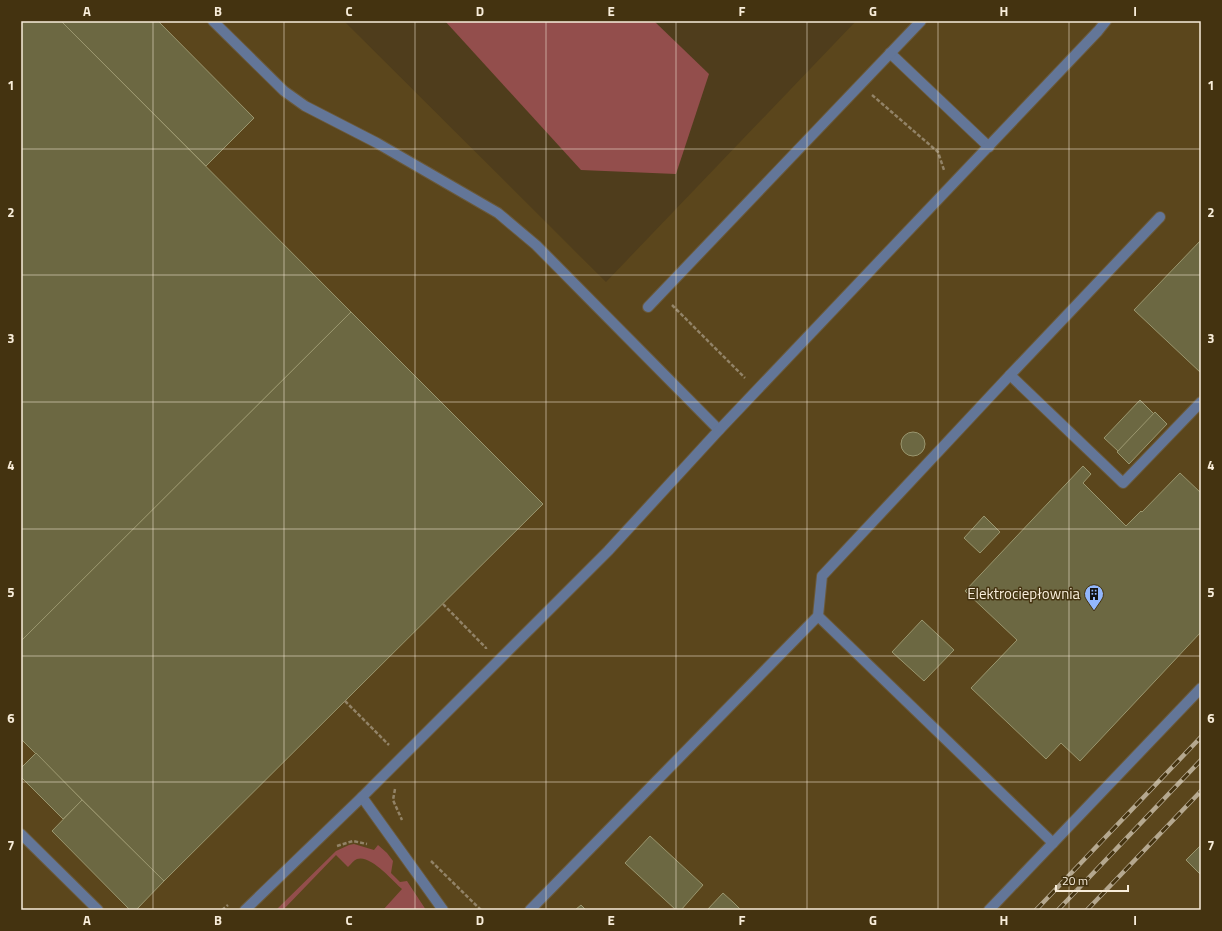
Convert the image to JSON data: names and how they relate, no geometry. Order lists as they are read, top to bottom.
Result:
{
  "places": {
    "building": ["Elektrociepłownia"]
  },
  "scale_bar": "20 m",
  "grid": {
    "columns": [
      "A",
      "B",
      "C",
      "D",
      "E",
      "F",
      "G",
      "H",
      "I"
    ],
    "rows": [
      "1",
      "2",
      "3",
      "4",
      "5",
      "6",
      "7"
    ]
  }
}
